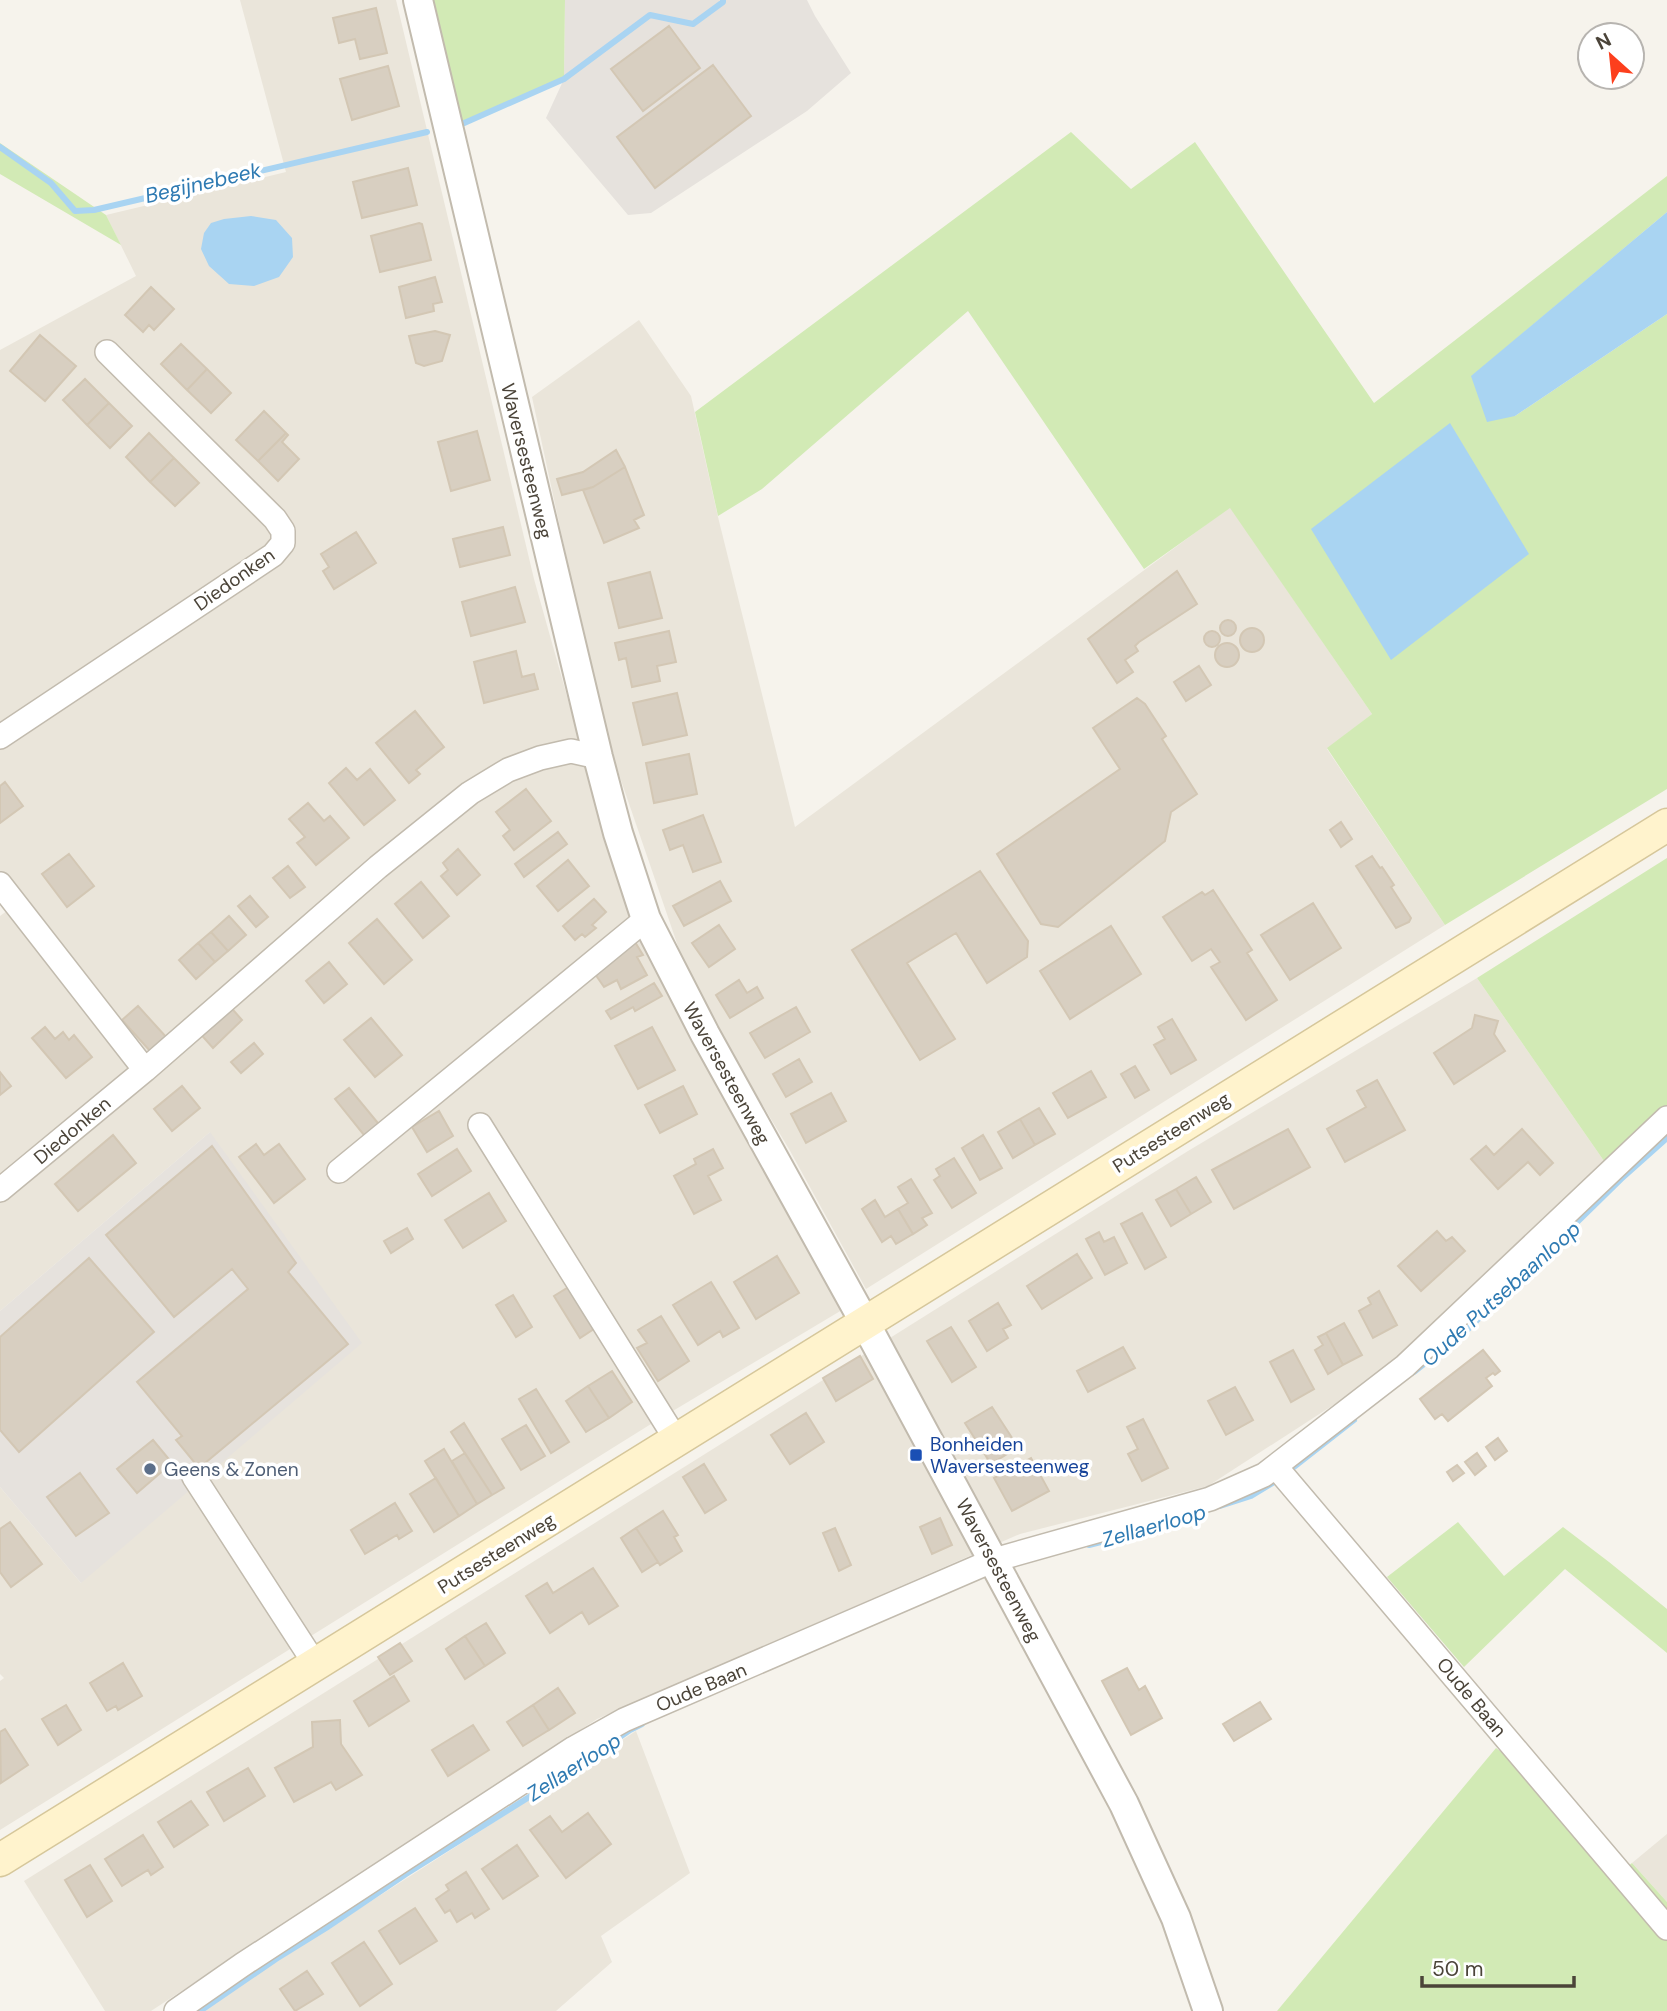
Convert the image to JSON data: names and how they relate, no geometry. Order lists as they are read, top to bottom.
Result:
{
  "streets": {
    "main road": ["Putsesteenweg"],
    "street": ["Waversesteenweg", "Diedonken", "Oude Baan"]
  },
  "crossings": [
    ["Waversesteenweg", "Diedonken"],
    ["Waversesteenweg", "Putsesteenweg"],
    ["Waversesteenweg", "Oude Baan"]
  ],
  "water": ["Begijnebeek", "Oude Putsebaanloop", "Zellaerloop"],
  "places": {
    "transit": ["Bonheiden Waversesteenweg"],
    "other": ["Geens & Zonen"]
  },
  "scale_bar": "50 m",
  "north": "top left"
}
